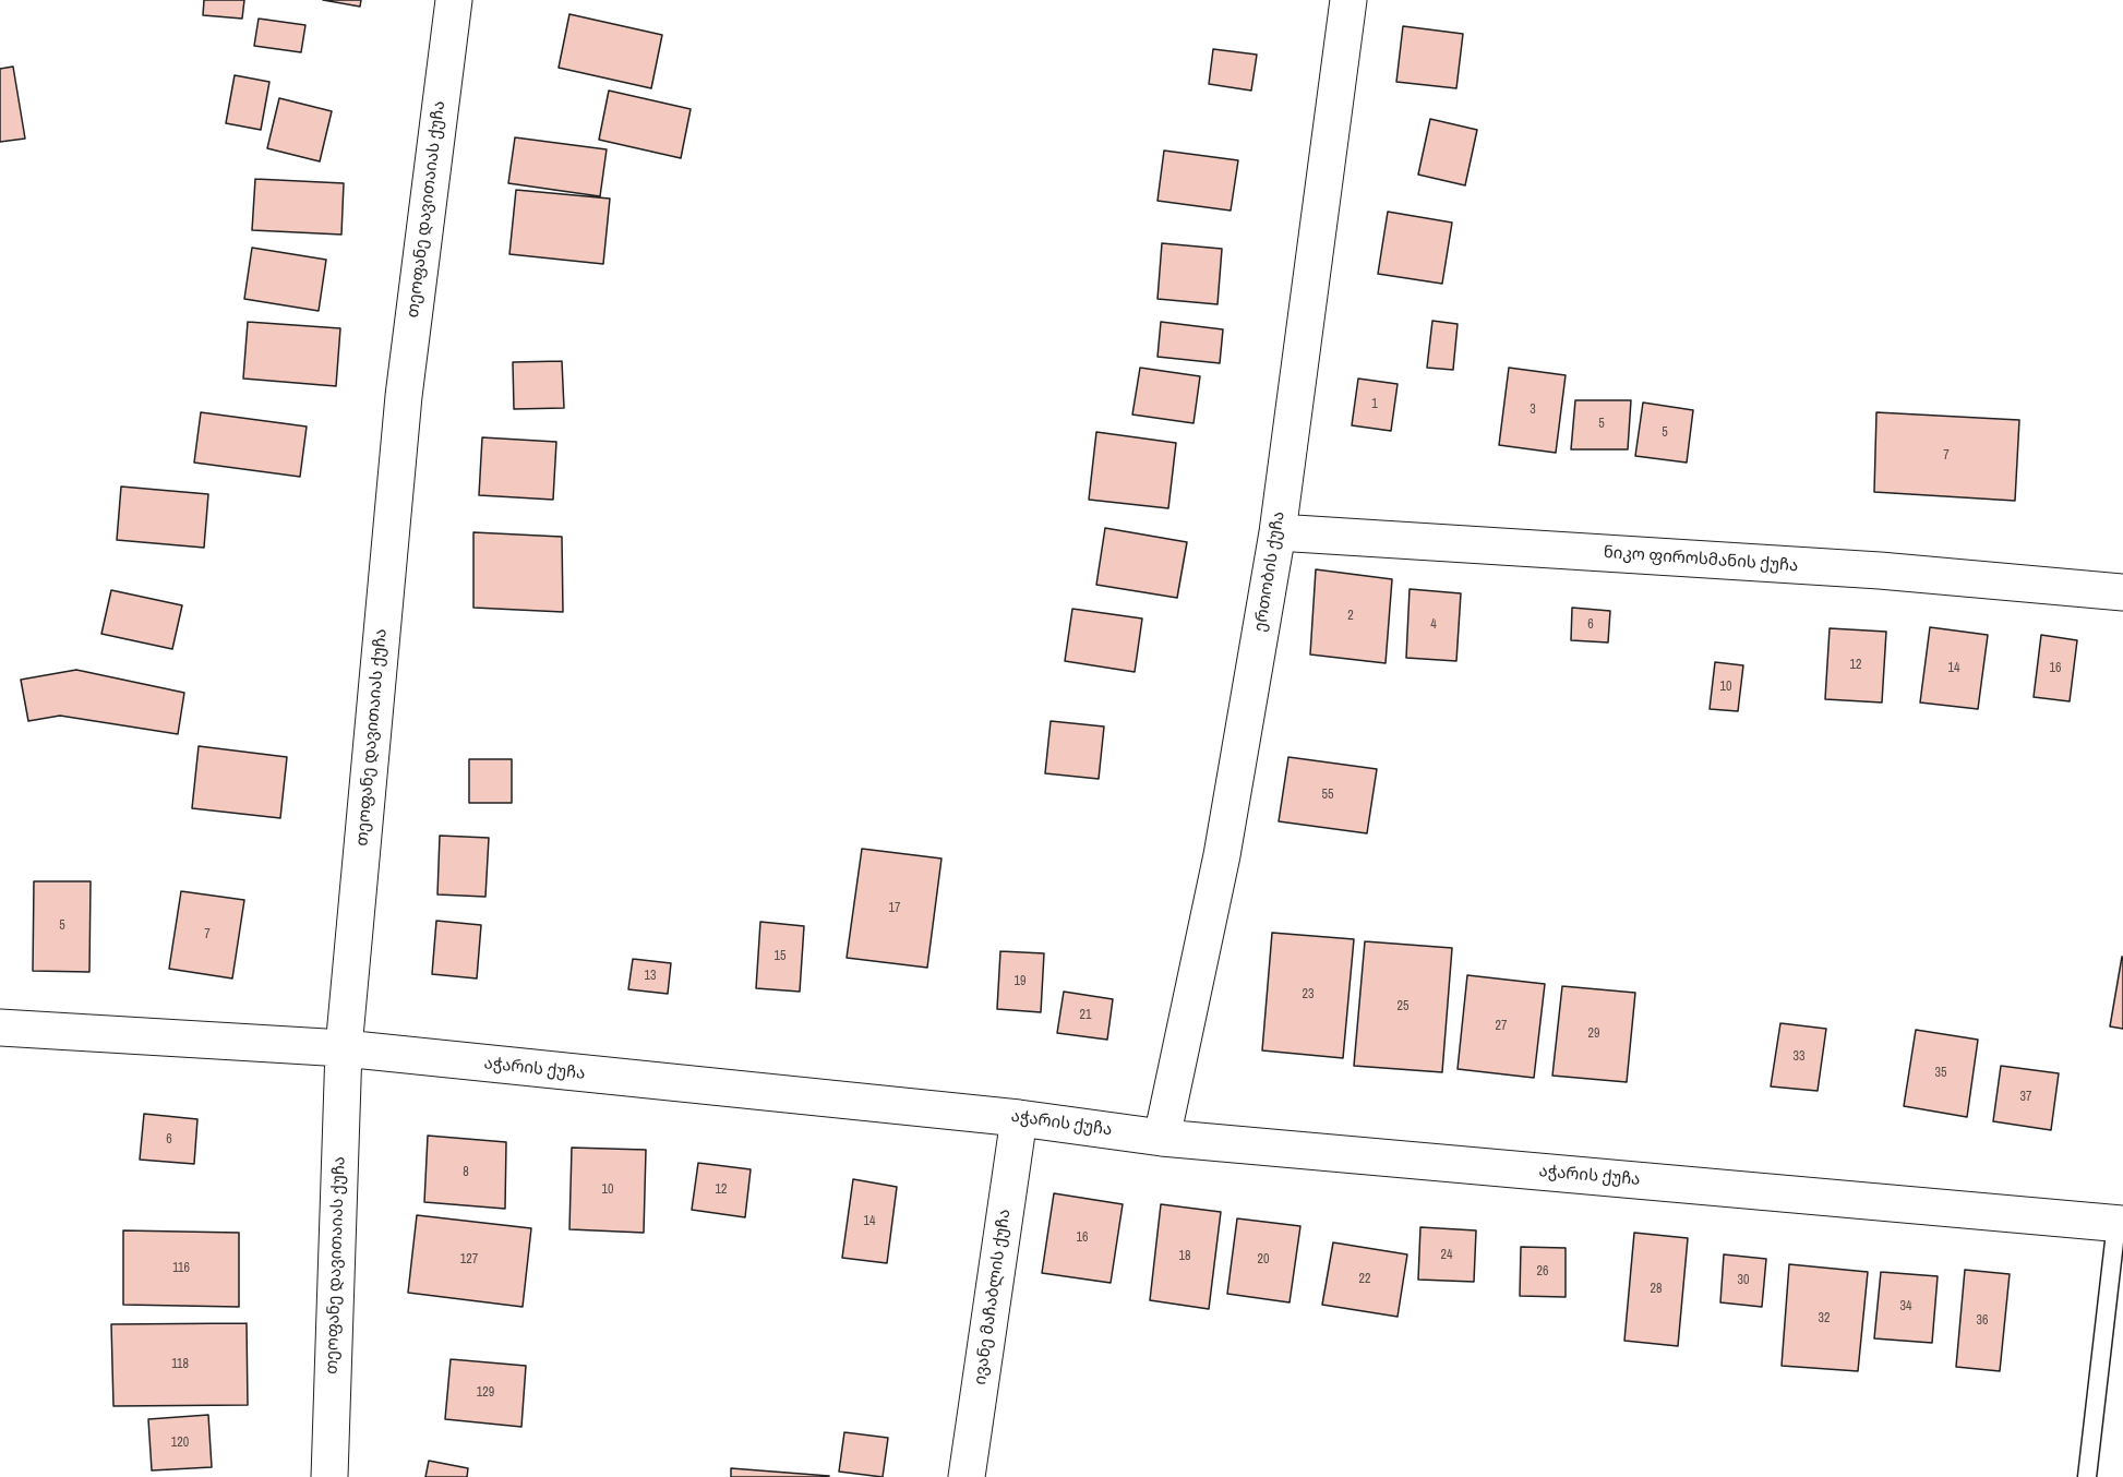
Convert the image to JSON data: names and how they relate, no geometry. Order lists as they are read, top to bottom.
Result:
{
  "streets": {
    "street": [
      "თეოფანე დავითაიას ქუჩა",
      "ნიკო ფიროსმანის ქუჩა",
      "ერთობის ქუჩა",
      "აჭარის ქუჩა",
      "ივანე მაჩაბლის ქუჩა"
    ]
  },
  "crossings": [
    ["თეოფანე დავითაიას ქუჩა", "აჭარის ქუჩა"],
    ["ნიკო ფიროსმანის ქუჩა", "ერთობის ქუჩა"],
    ["ერთობის ქუჩა", "აჭარის ქუჩა"],
    ["აჭარის ქუჩა", "ივანე მაჩაბლის ქუჩა"]
  ],
  "house_numbers": [
    "1",
    "3",
    "5",
    "5",
    "7",
    "2",
    "4",
    "6",
    "12",
    "14",
    "16",
    "10",
    "55",
    "17",
    "5",
    "7",
    "15",
    "13",
    "19",
    "23",
    "25",
    "21",
    "27",
    "29",
    "33",
    "35",
    "37",
    "6",
    "8",
    "10",
    "12",
    "14",
    "16",
    "24",
    "18",
    "127",
    "20",
    "116",
    "26",
    "22",
    "30",
    "28",
    "34",
    "32",
    "36",
    "118",
    "129",
    "120"
  ]
}
